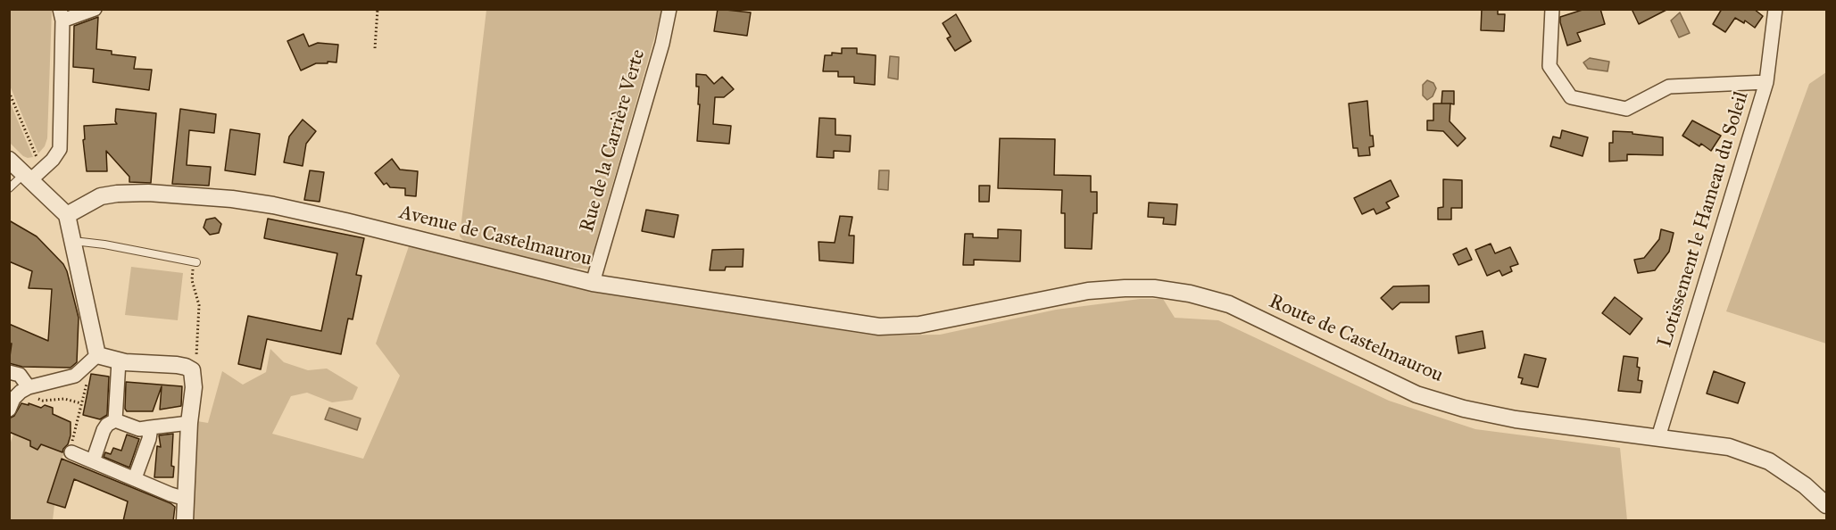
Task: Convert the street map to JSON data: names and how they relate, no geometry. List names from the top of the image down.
{
  "streets": {
    "street": [
      "Rue de la Carrière Verte",
      "Lotissement le Hameau du Soleil",
      "Avenue de Castelmaurou",
      "Route de Castelmaurou"
    ]
  },
  "crossings": [
    ["Rue de la Carrière Verte", "Avenue de Castelmaurou"],
    ["Lotissement le Hameau du Soleil", "Route de Castelmaurou"],
    ["Avenue de Castelmaurou", "Route de Castelmaurou"]
  ]
}
